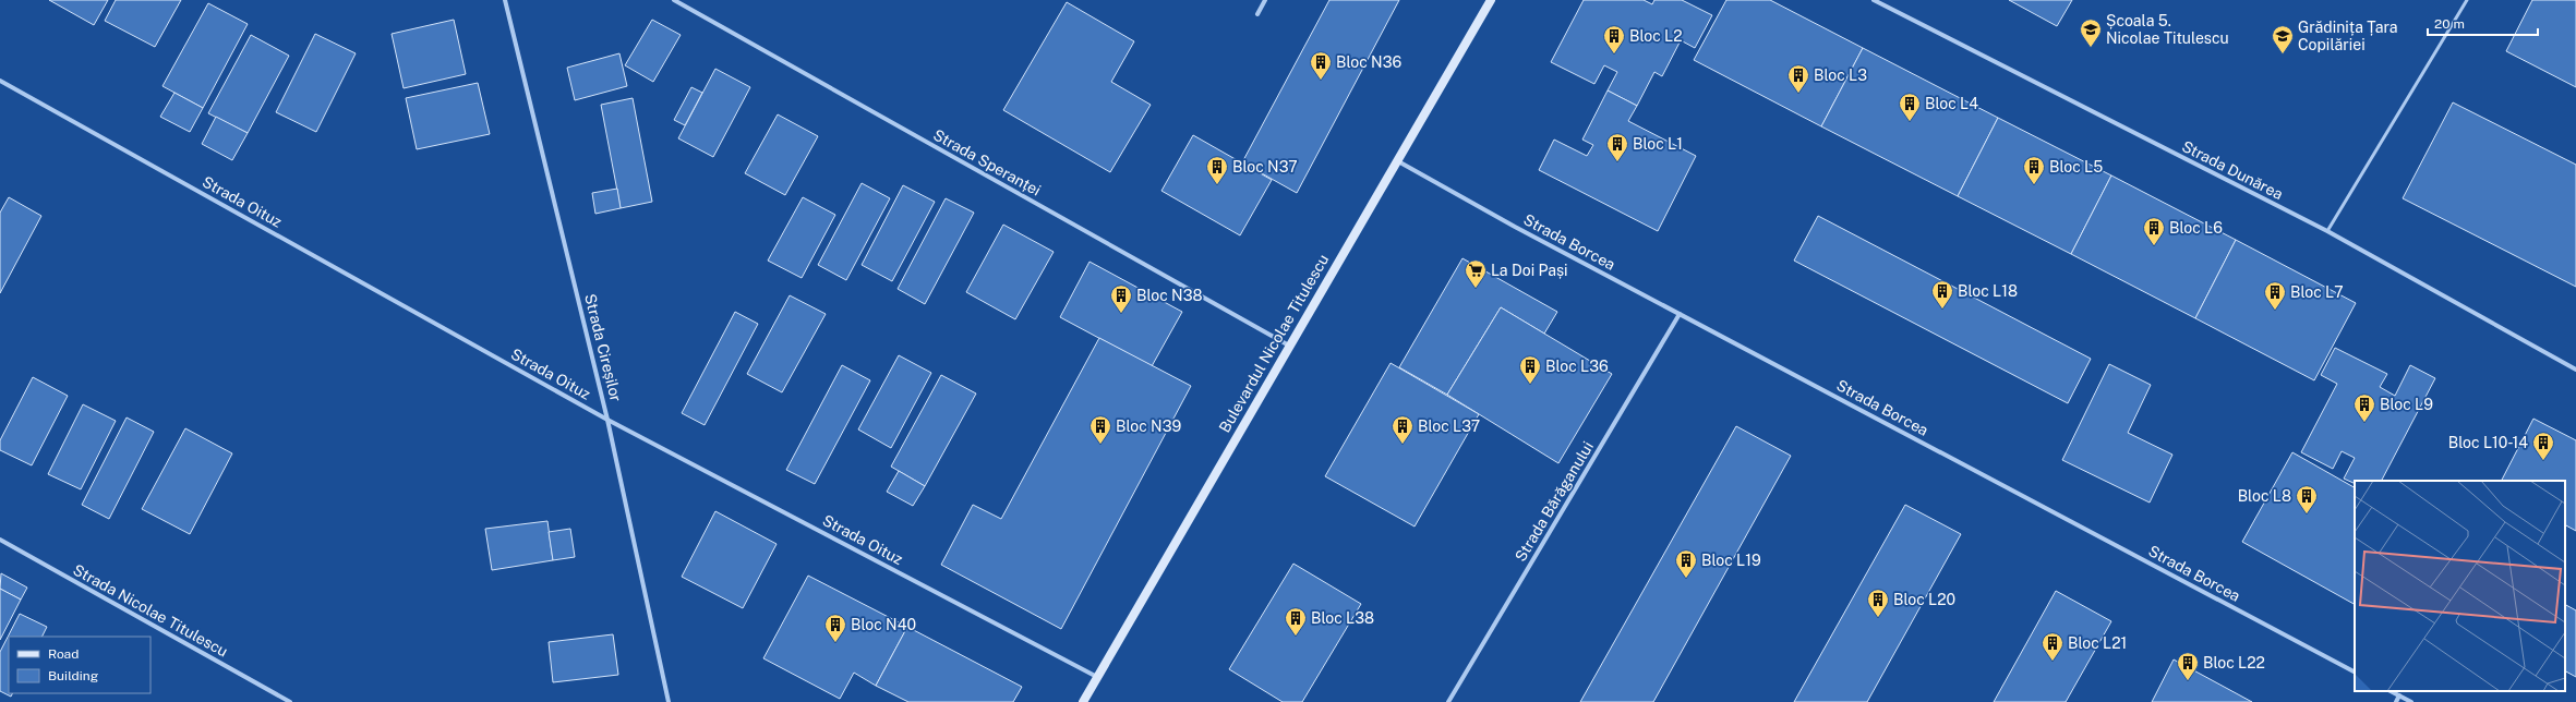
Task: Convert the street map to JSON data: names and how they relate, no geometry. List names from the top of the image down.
{
  "streets": {
    "main road": ["Bulevardul Nicolae Titulescu"],
    "street": [
      "Strada Speranței",
      "Strada Dunărea",
      "Strada Oituz",
      "Strada Borcea",
      "Strada Cireșilor",
      "Strada Bărăganului",
      "Strada Nicolae Titulescu"
    ]
  },
  "crossings": [
    ["Strada Speranței", "Bulevardul Nicolae Titulescu"],
    ["Strada Oituz", "Bulevardul Nicolae Titulescu"],
    ["Strada Oituz", "Strada Cireșilor"],
    ["Strada Borcea", "Bulevardul Nicolae Titulescu"],
    ["Strada Borcea", "Strada Bărăganului"]
  ],
  "places": {
    "school or university": ["Școala 5. Nicolae Titulescu", "Grădinița Țara Copilăriei"],
    "building": [
      "Bloc L2",
      "Bloc N36",
      "Bloc L3",
      "Bloc L4",
      "Bloc L1",
      "Bloc N37",
      "Bloc L5",
      "Bloc L6",
      "Bloc L18",
      "Bloc L7",
      "Bloc N38",
      "Bloc L36",
      "Bloc L9",
      "Bloc N39",
      "Bloc L37",
      "Bloc L10-14",
      "Bloc L8",
      "Bloc L19",
      "Bloc L20",
      "Bloc L38",
      "Bloc N40",
      "Bloc L21",
      "Bloc L22"
    ],
    "supermarket": ["La Doi Pași"]
  },
  "legend": ["Road", "Building"],
  "scale_bar": "20 m"
}
